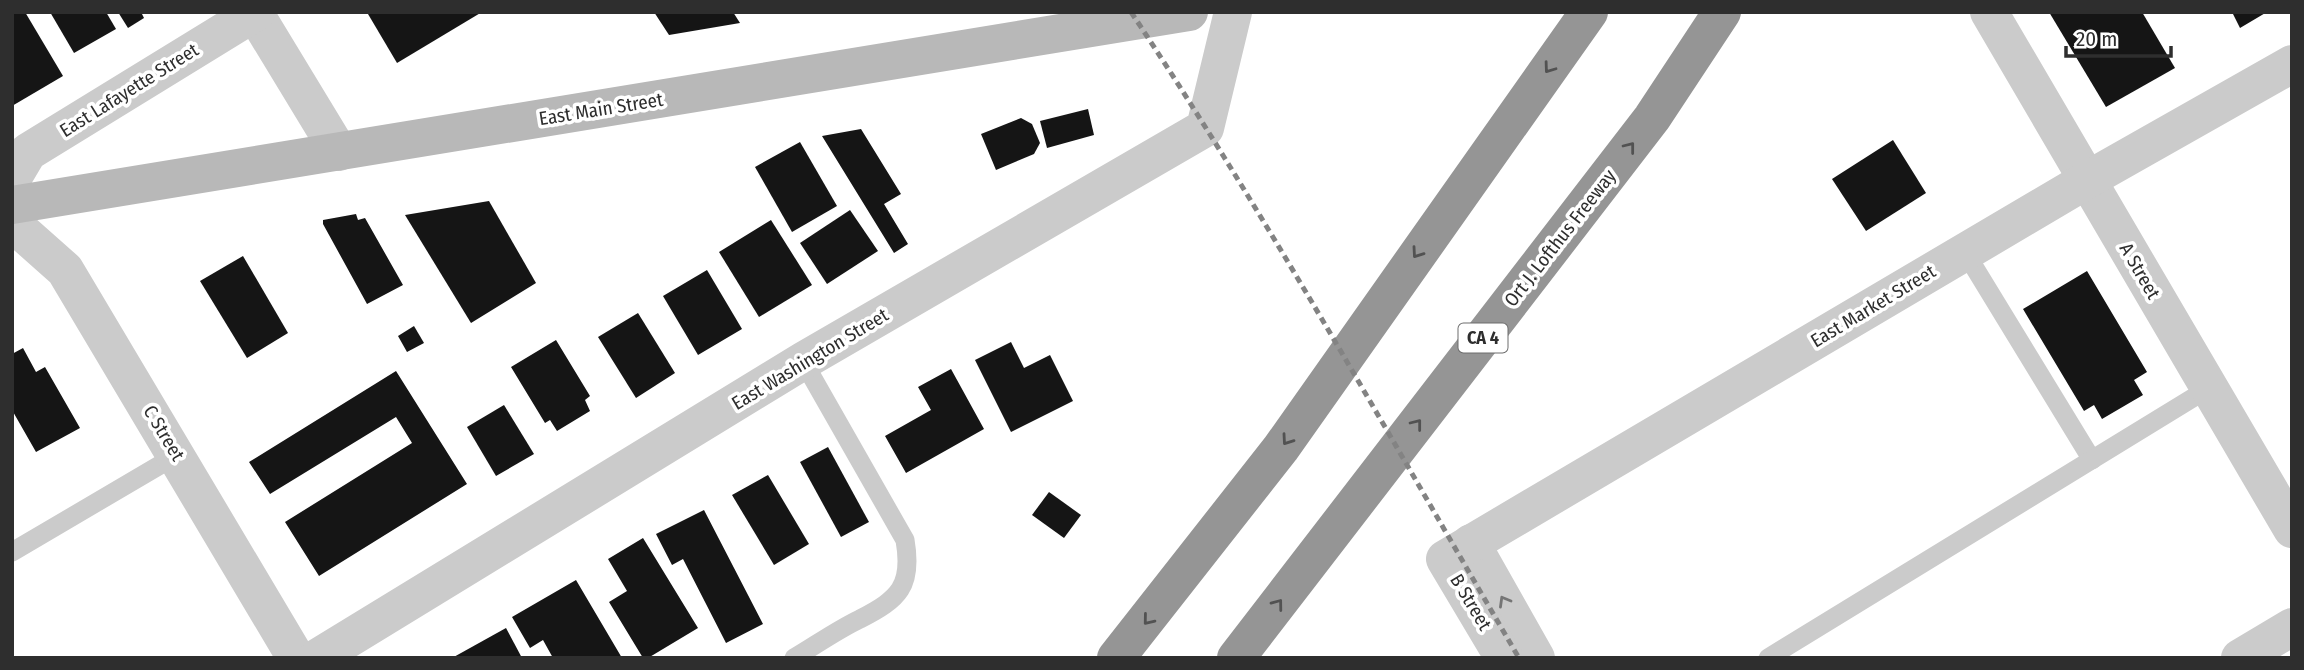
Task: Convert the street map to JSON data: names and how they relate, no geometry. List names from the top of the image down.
{
  "streets": {
    "highway": ["Ort J. Lofthus Freeway", "CA 4"],
    "main road": ["East Main Street"],
    "street": [
      "East Lafayette Street",
      "A Street",
      "East Market Street",
      "East Washington Street",
      "C Street",
      "B Street"
    ]
  },
  "crossings": [
    ["A Street", "East Market Street"],
    ["East Market Street", "B Street"]
  ],
  "scale_bar": "20 m"
}
